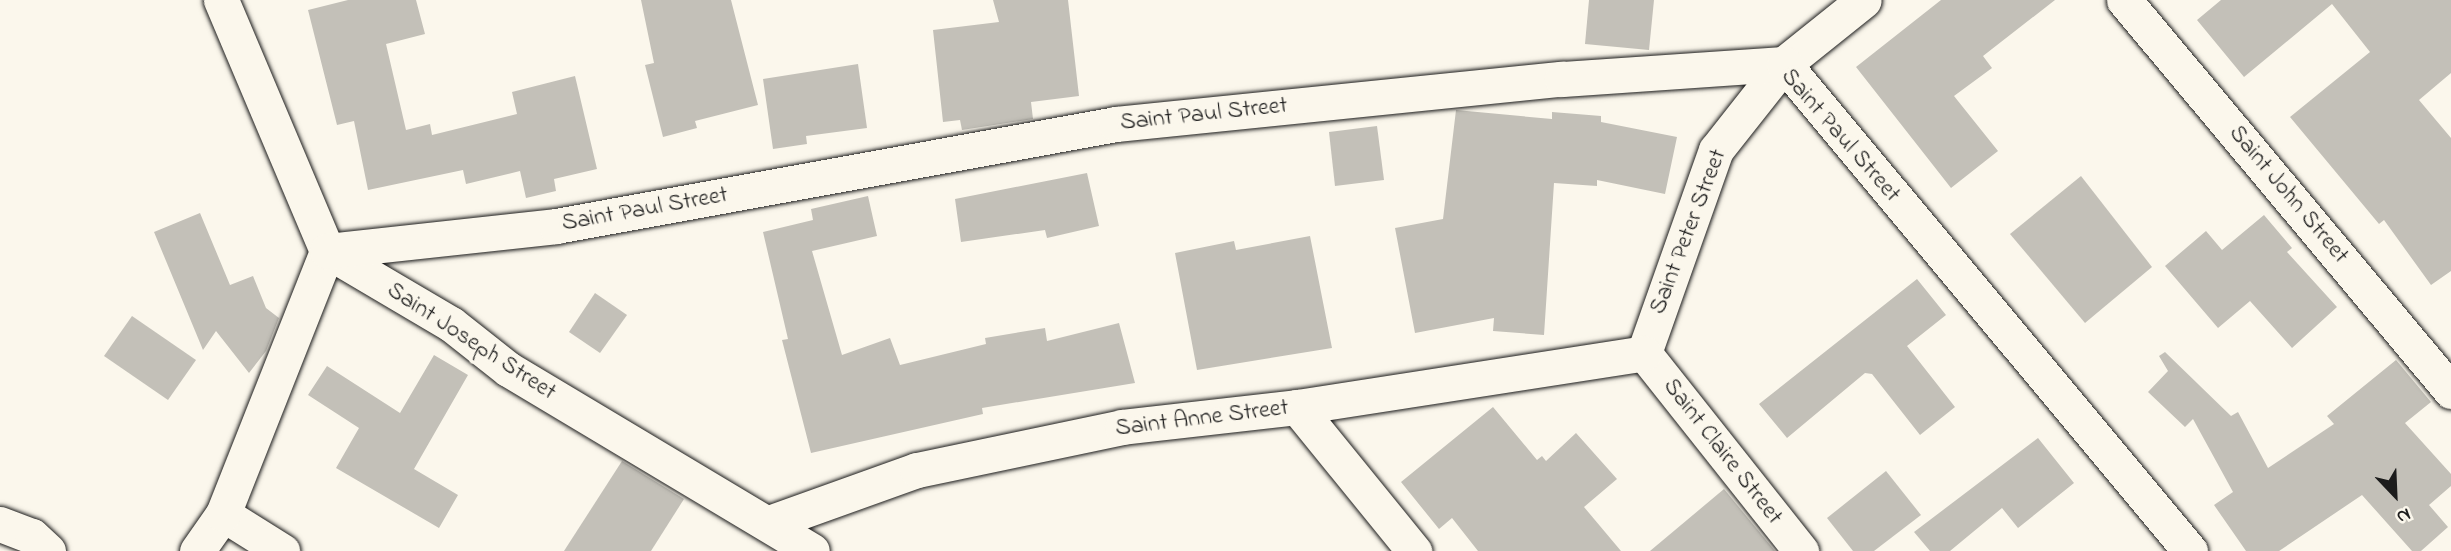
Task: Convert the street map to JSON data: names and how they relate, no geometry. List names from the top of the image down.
{
  "streets": {
    "street": [
      "Saint Paul Street",
      "Saint John Street",
      "Saint Peter Street",
      "Saint Joseph Street",
      "Saint Anne Street",
      "Saint Claire Street"
    ]
  },
  "crossings": [
    ["Saint Paul Street", "Saint Peter Street"],
    ["Saint Paul Street", "Saint Joseph Street"],
    ["Saint Peter Street", "Saint Anne Street"],
    ["Saint Peter Street", "Saint Claire Street"],
    ["Saint Joseph Street", "Saint Anne Street"],
    ["Saint Anne Street", "Saint Claire Street"]
  ],
  "north": "bottom right"
}
